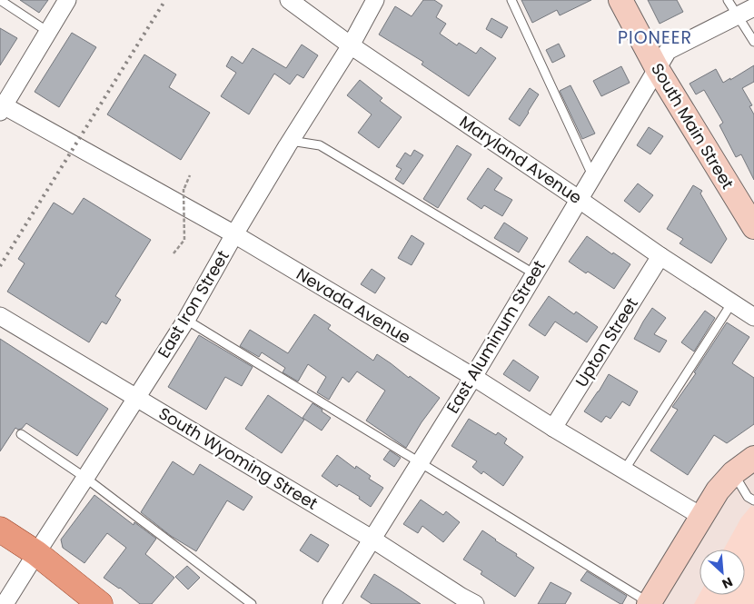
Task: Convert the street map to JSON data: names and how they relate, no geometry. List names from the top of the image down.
{
  "streets": {
    "main road": ["South Main Street"],
    "street": [
      "Maryland Avenue",
      "East Iron Street",
      "Nevada Avenue",
      "East Aluminum Street",
      "Upton Street",
      "South Wyoming Street"
    ]
  },
  "crossings": [
    ["South Main Street", "East Aluminum Street"],
    ["Maryland Avenue", "East Iron Street"],
    ["Maryland Avenue", "East Aluminum Street"],
    ["Maryland Avenue", "Upton Street"],
    ["East Iron Street", "Nevada Avenue"],
    ["East Iron Street", "South Wyoming Street"],
    ["Nevada Avenue", "East Aluminum Street"],
    ["Nevada Avenue", "Upton Street"],
    ["East Aluminum Street", "South Wyoming Street"]
  ],
  "districts": ["PIONEER"],
  "north": "bottom right"
}
